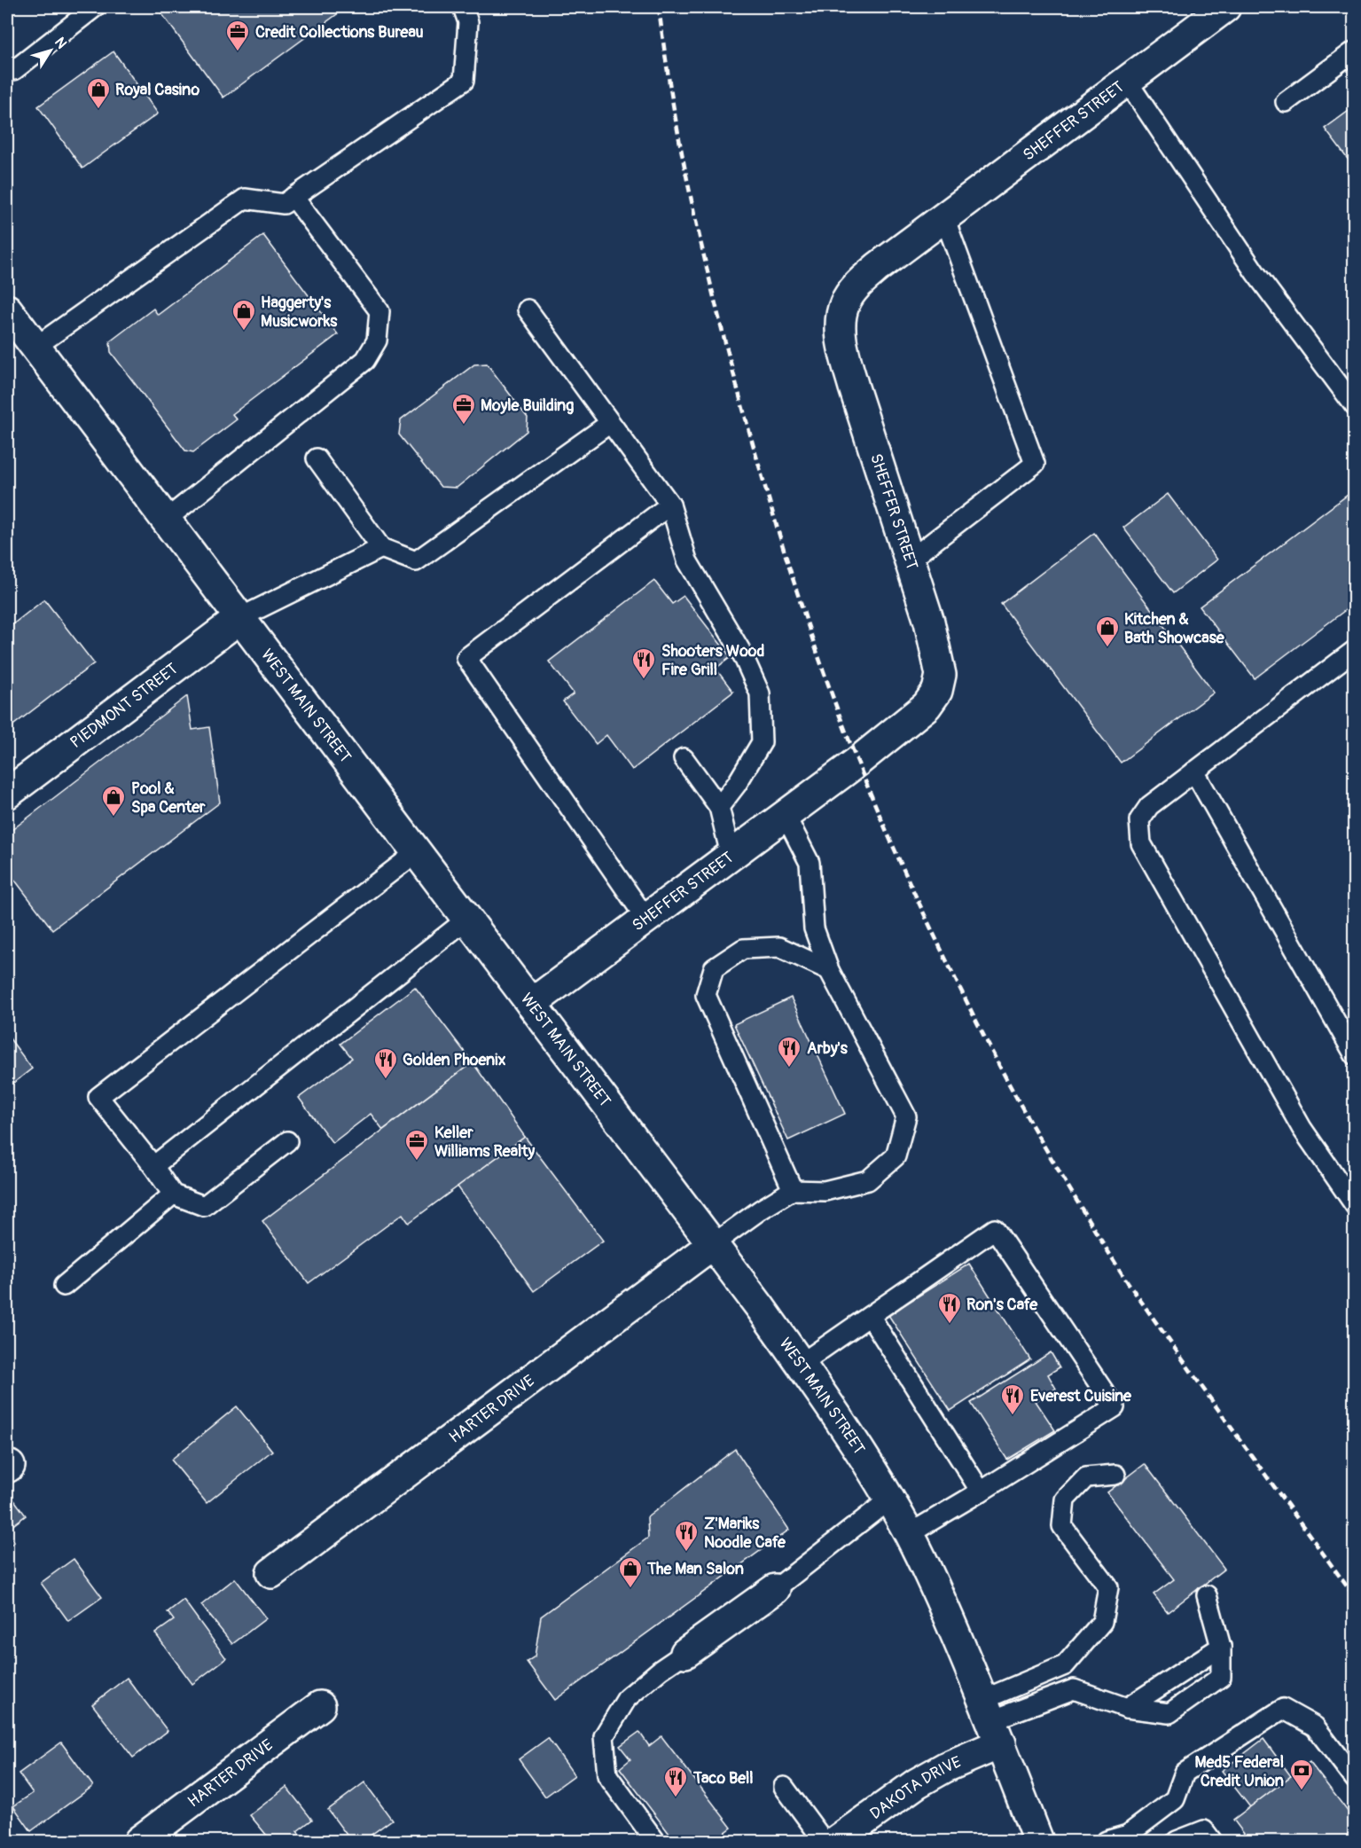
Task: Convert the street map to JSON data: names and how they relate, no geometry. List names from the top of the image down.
{
  "streets": {
    "street": [
      "SHEFFER STREET",
      "WEST MAIN STREET",
      "PIEDMONT STREET",
      "HARTER DRIVE",
      "DAKOTA DRIVE"
    ]
  },
  "crossings": [
    ["SHEFFER STREET", "WEST MAIN STREET"],
    ["WEST MAIN STREET", "PIEDMONT STREET"],
    ["WEST MAIN STREET", "HARTER DRIVE"],
    ["WEST MAIN STREET", "DAKOTA DRIVE"]
  ],
  "places": {
    "office": ["Credit Collections Bureau", "Moyle Building", "Keller Williams Realty"],
    "shop": [
      "Royal Casino",
      "Haggerty's Musicworks",
      "Kitchen & Bath Showcase",
      "Pool & Spa Center",
      "The Man Salon"
    ],
    "restaurant": [
      "Shooters Wood Fire Grill",
      "Arby's",
      "Golden Phoenix",
      "Ron's Cafe",
      "Everest Cuisine",
      "Z'Mariks Noodle Cafe",
      "Taco Bell"
    ],
    "bank": ["Med5 Federal Credit Union"]
  },
  "north": "top right"
}
